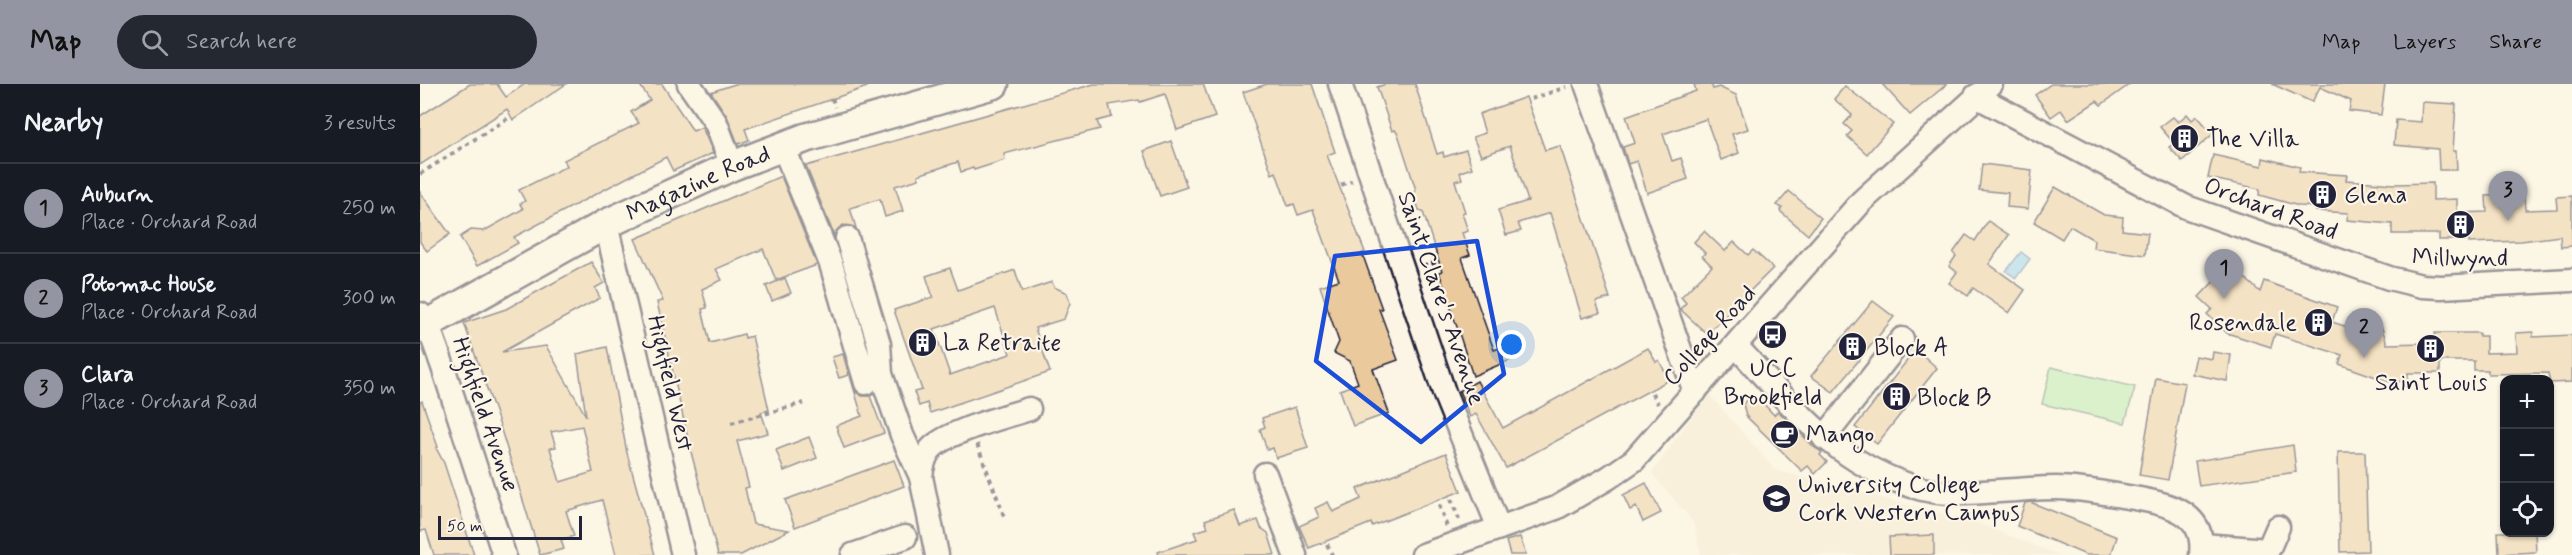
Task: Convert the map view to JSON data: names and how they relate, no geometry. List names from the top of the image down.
{
  "streets": {
    "main road": ["Magazine Road"],
    "street": [
      "Orchard Road",
      "Saint Clare's Avenue",
      "College Road",
      "Highfield West",
      "Highfield Avenue"
    ]
  },
  "crossings": [
    ["Magazine Road", "Highfield West"],
    ["Magazine Road", "Highfield Avenue"],
    ["Orchard Road", "College Road"],
    ["Saint Clare's Avenue", "College Road"]
  ],
  "places": {
    "building": [
      "The Villa",
      "Glena",
      "Millwynd",
      "Rosendale",
      "La Retraite",
      "Block A",
      "Saint Louis",
      "Block B"
    ],
    "bus stop": ["UCC Brookfield"],
    "cafe": ["Mango"],
    "school or university": ["University College Cork Western Campus"]
  },
  "scale_bar": "50 m",
  "page": {
    "header": "Map",
    "search": "Search here",
    "nav": ["Map", "Layers", "Share"],
    "heading": ["Nearby", "3 results"],
    "list": [
      {
        "mark": "1",
        "name": "Auburn",
        "note": "Place · Orchard Road",
        "value": "250 m"
      },
      {
        "mark": "2",
        "name": "Potomac House",
        "note": "Place · Orchard Road",
        "value": "300 m"
      },
      {
        "mark": "3",
        "name": "Clara",
        "note": "Place · Orchard Road",
        "value": "350 m"
      }
    ],
    "pins": ["3", "1", "2"],
    "map_buttons": ["+", "−"],
    "scale": "50 m"
  }
}
